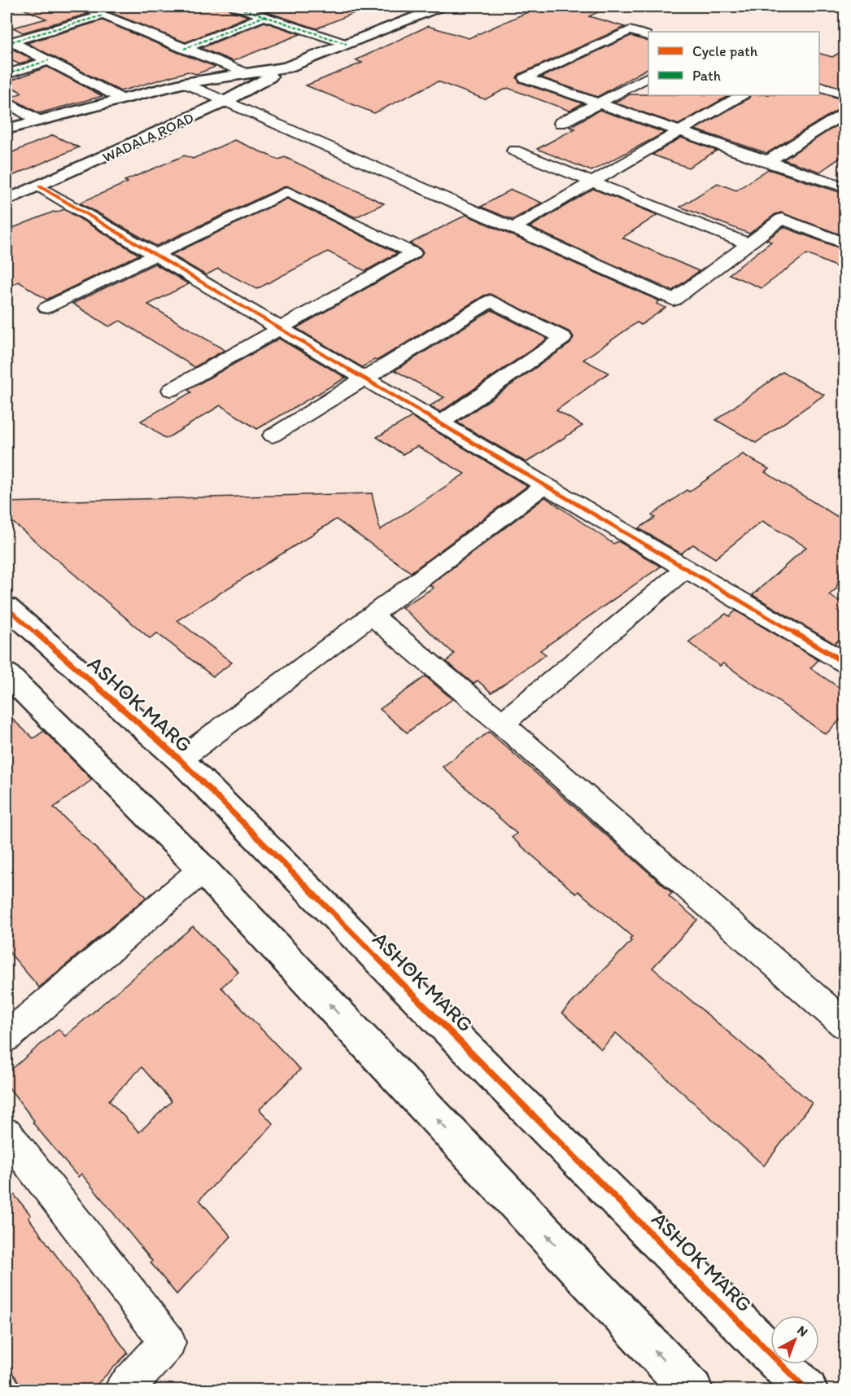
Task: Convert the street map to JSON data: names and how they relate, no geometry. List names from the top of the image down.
{
  "streets": {
    "street": ["WADALA ROAD", "ASHOK MARG"]
  },
  "legend": ["Cycle path", "Path"],
  "north": "top right"
}
